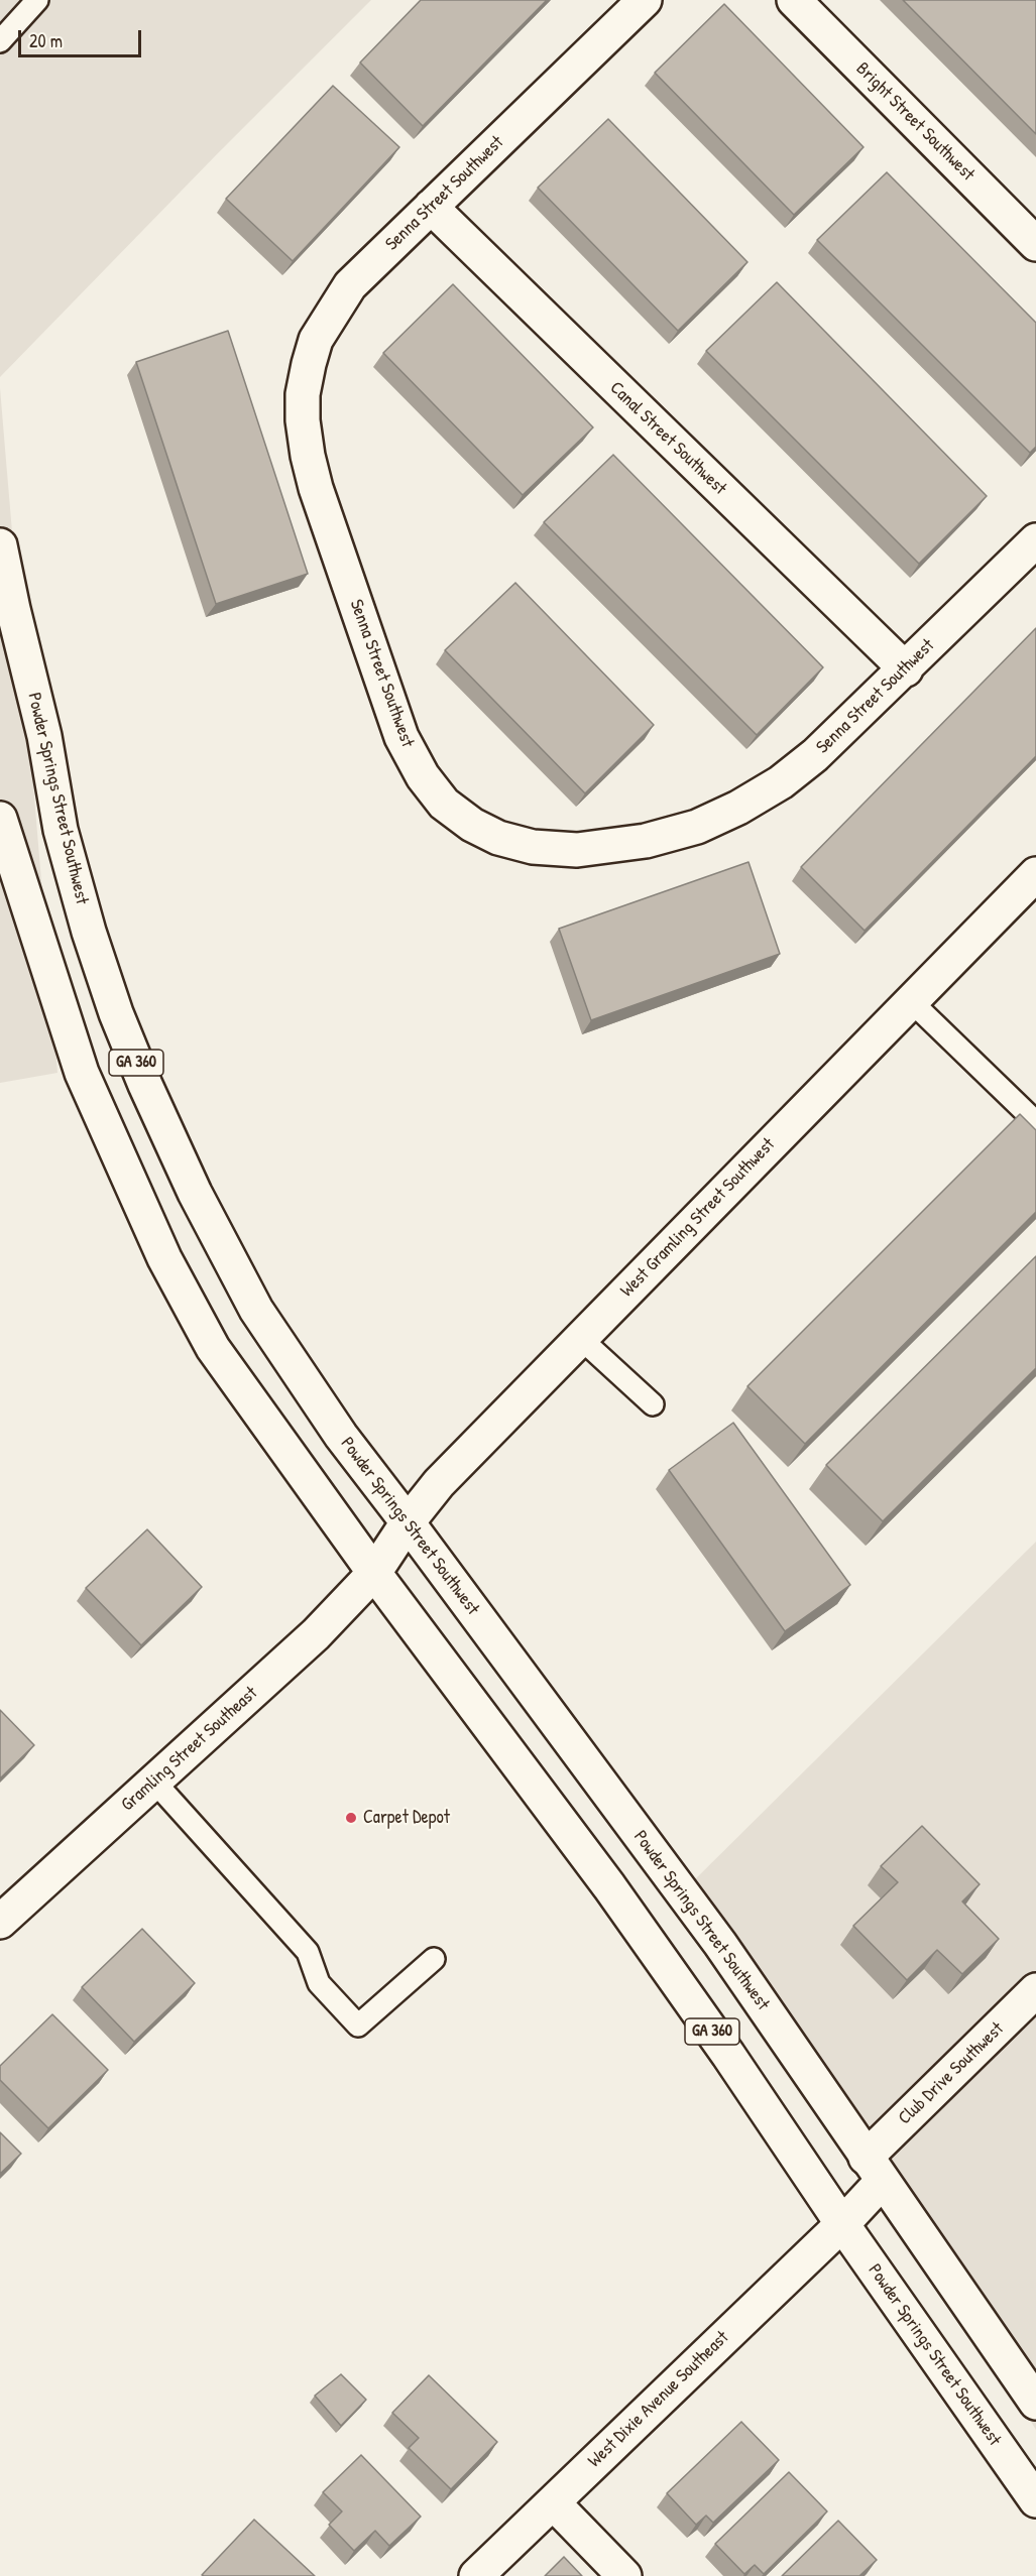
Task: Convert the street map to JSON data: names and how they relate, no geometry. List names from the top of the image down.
{
  "streets": {
    "street": [
      "Bright Street Southwest",
      "Senna Street Southwest",
      "Canal Street Southwest",
      "Powder Springs Street Southwest",
      "GA 360",
      "West Gramling Street Southwest",
      "Gramling Street Southeast",
      "Club Drive Southwest",
      "West Dixie Avenue Southeast"
    ]
  },
  "crossings": [
    ["Senna Street Southwest", "Canal Street Southwest"],
    ["Powder Springs Street Southwest", "West Gramling Street Southwest"],
    ["Powder Springs Street Southwest", "Gramling Street Southeast"],
    ["Powder Springs Street Southwest", "Club Drive Southwest"],
    ["Powder Springs Street Southwest", "West Dixie Avenue Southeast"],
    ["West Gramling Street Southwest", "Gramling Street Southeast"],
    ["Club Drive Southwest", "West Dixie Avenue Southeast"]
  ],
  "places": ["Carpet Depot"],
  "scale_bar": "20 m"
}
